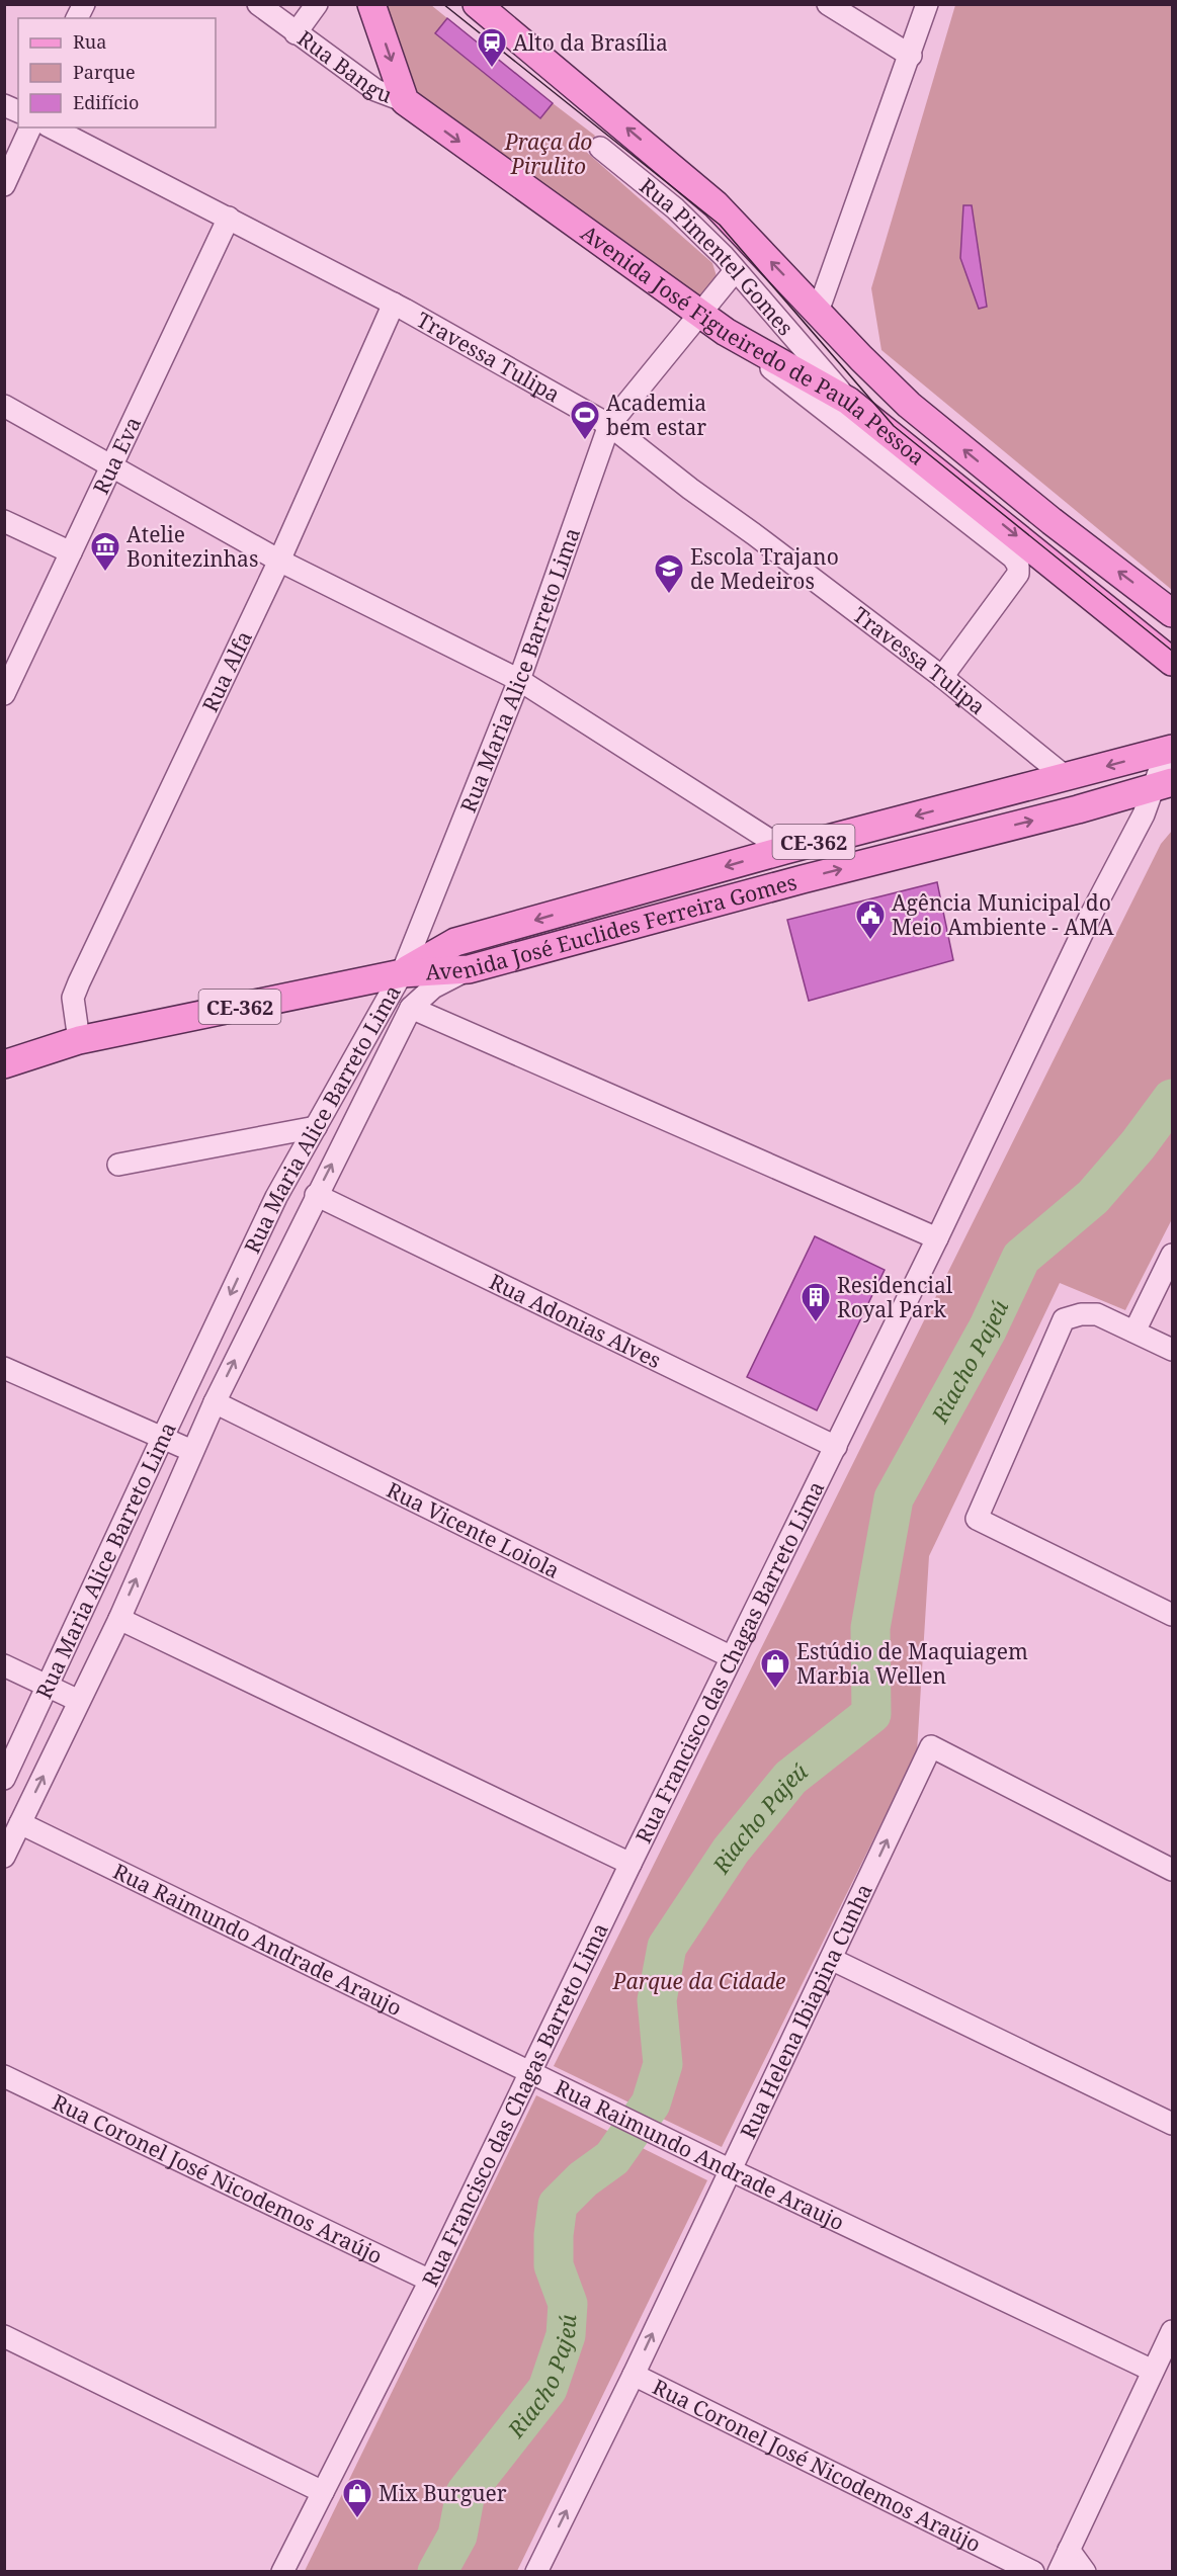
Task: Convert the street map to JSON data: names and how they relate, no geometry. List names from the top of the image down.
{
  "streets": {
    "main road": ["Avenida José Figueiredo de Paula Pessoa", "CE-362", "Avenida José Euclides Ferreira Gomes"],
    "street": [
      "Rua Bangu",
      "Rua Pimentel Gomes",
      "Travessa Tulipa",
      "Rua Eva",
      "Rua Maria Alice Barreto Lima",
      "Rua Alfa",
      "Rua Adonias Alves",
      "Rua Vicente Loiola",
      "Rua Francisco das Chagas Barreto Lima",
      "Rua Raimundo Andrade Araujo",
      "Rua Helena Ibiapina Cunha",
      "Rua Coronel José Nicodemos Araújo"
    ]
  },
  "crossings": [
    ["Rua Bangu", "Avenida José Figueiredo de Paula Pessoa"],
    ["Rua Pimentel Gomes", "Avenida José Figueiredo de Paula Pessoa"],
    ["Rua Pimentel Gomes", "Rua Maria Alice Barreto Lima"],
    ["Avenida José Figueiredo de Paula Pessoa", "Rua Maria Alice Barreto Lima"],
    ["Travessa Tulipa", "Rua Eva"],
    ["Travessa Tulipa", "Rua Maria Alice Barreto Lima"],
    ["Travessa Tulipa", "Rua Alfa"],
    ["Travessa Tulipa", "Avenida José Euclides Ferreira Gomes"],
    ["Rua Maria Alice Barreto Lima", "Avenida José Euclides Ferreira Gomes"],
    ["Rua Maria Alice Barreto Lima", "Rua Adonias Alves"],
    ["Rua Maria Alice Barreto Lima", "Rua Vicente Loiola"],
    ["Rua Maria Alice Barreto Lima", "Rua Raimundo Andrade Araujo"],
    ["Rua Alfa", "Avenida José Euclides Ferreira Gomes"],
    ["Avenida José Euclides Ferreira Gomes", "Rua Francisco das Chagas Barreto Lima"],
    ["Rua Adonias Alves", "Rua Francisco das Chagas Barreto Lima"],
    ["Rua Vicente Loiola", "Rua Francisco das Chagas Barreto Lima"],
    ["Rua Francisco das Chagas Barreto Lima", "Rua Raimundo Andrade Araujo"],
    ["Rua Francisco das Chagas Barreto Lima", "Rua Coronel José Nicodemos Araújo"],
    ["Rua Raimundo Andrade Araujo", "Rua Helena Ibiapina Cunha"],
    ["Rua Helena Ibiapina Cunha", "Rua Coronel José Nicodemos Araújo"]
  ],
  "water": ["Riacho Pajeú"],
  "parks": ["Praça do Pirulito", "Parque da Cidade"],
  "places": {
    "station": ["Alto da Brasília"],
    "sports": ["Academia bem estar"],
    "museum": ["Atelie Bonitezinhas"],
    "school or university": ["Escola Trajano de Medeiros"],
    "public building": ["Agência Municipal do Meio Ambiente - AMA"],
    "building": ["Residencial Royal Park"],
    "shop": ["Estúdio de Maquiagem Marbia Wellen", "Mix Burguer"]
  },
  "legend": ["Rua", "Parque", "Edifício"]
}
